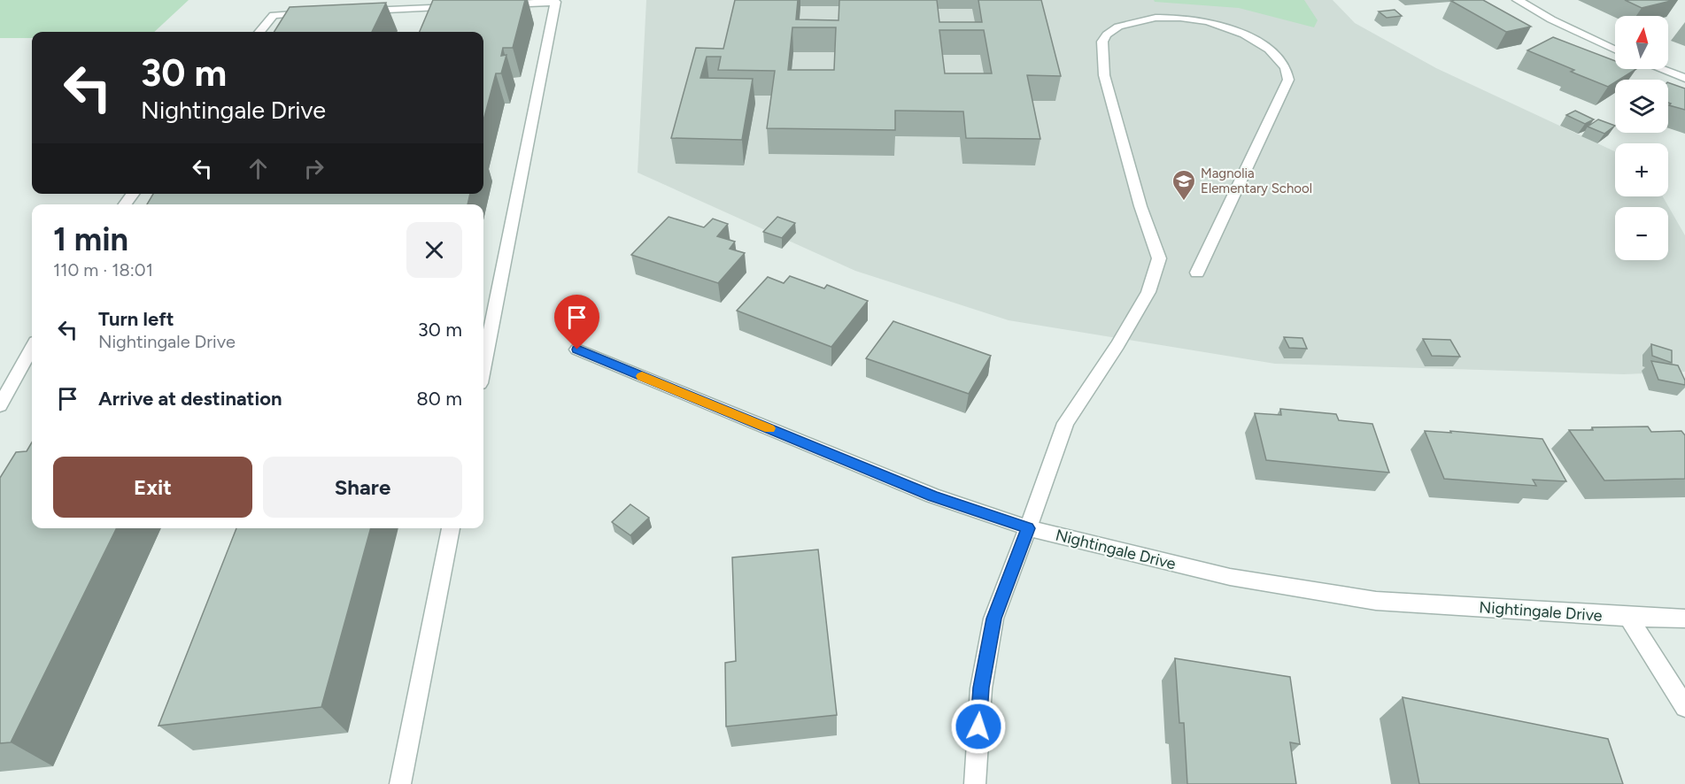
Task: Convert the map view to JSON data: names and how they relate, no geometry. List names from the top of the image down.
{
  "streets": {
    "street": ["Nightingale Drive"]
  },
  "places": {
    "school or university": ["Magnolia Elementary School"]
  },
  "north": "top",
  "page": {
    "map_buttons": ["+", "−"],
    "turn": ["30 m", "Nightingale Drive"],
    "heading": ["1 min", "110 m · 18:01"],
    "list": [
      {
        "name": "Turn left",
        "note": "Nightingale Drive",
        "value": "30 m"
      },
      {
        "name": "Arrive at destination",
        "value": "80 m"
      }
    ],
    "buttons": ["Exit", "Share"]
  }
}
